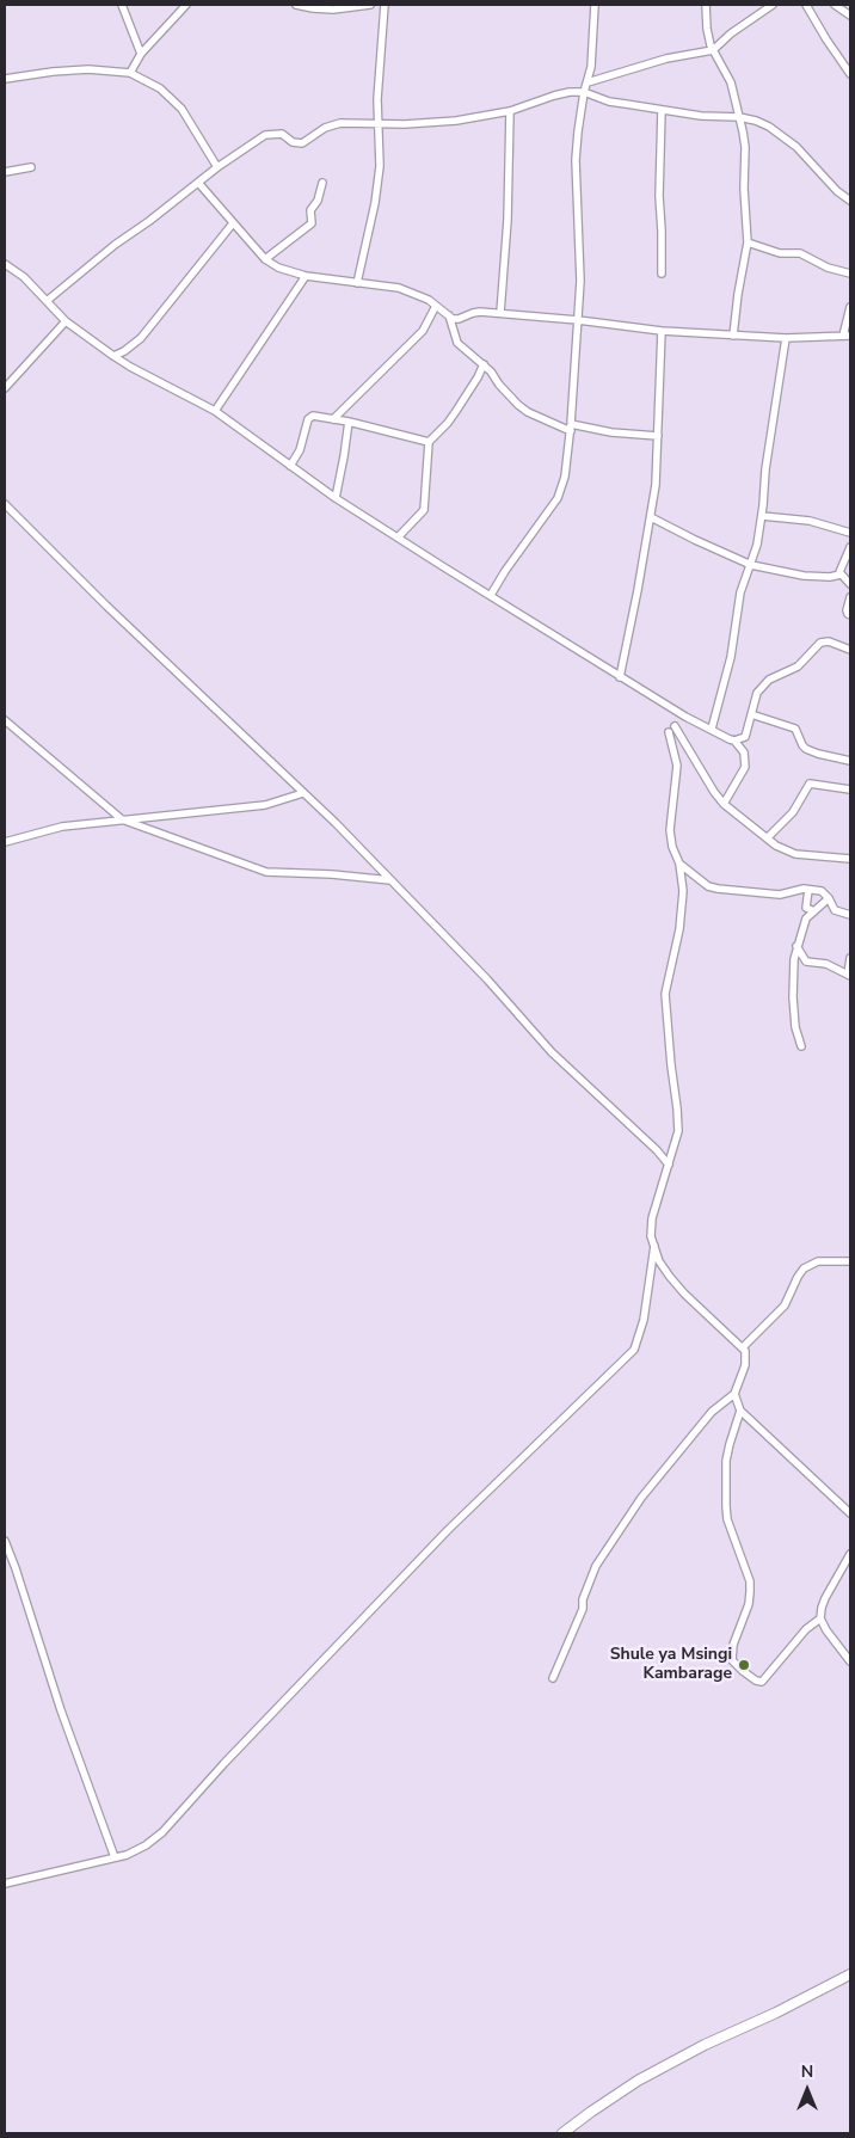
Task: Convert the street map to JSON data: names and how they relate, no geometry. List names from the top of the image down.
{
  "places": ["Shule ya Msingi Kambarage"],
  "north": "top"
}
